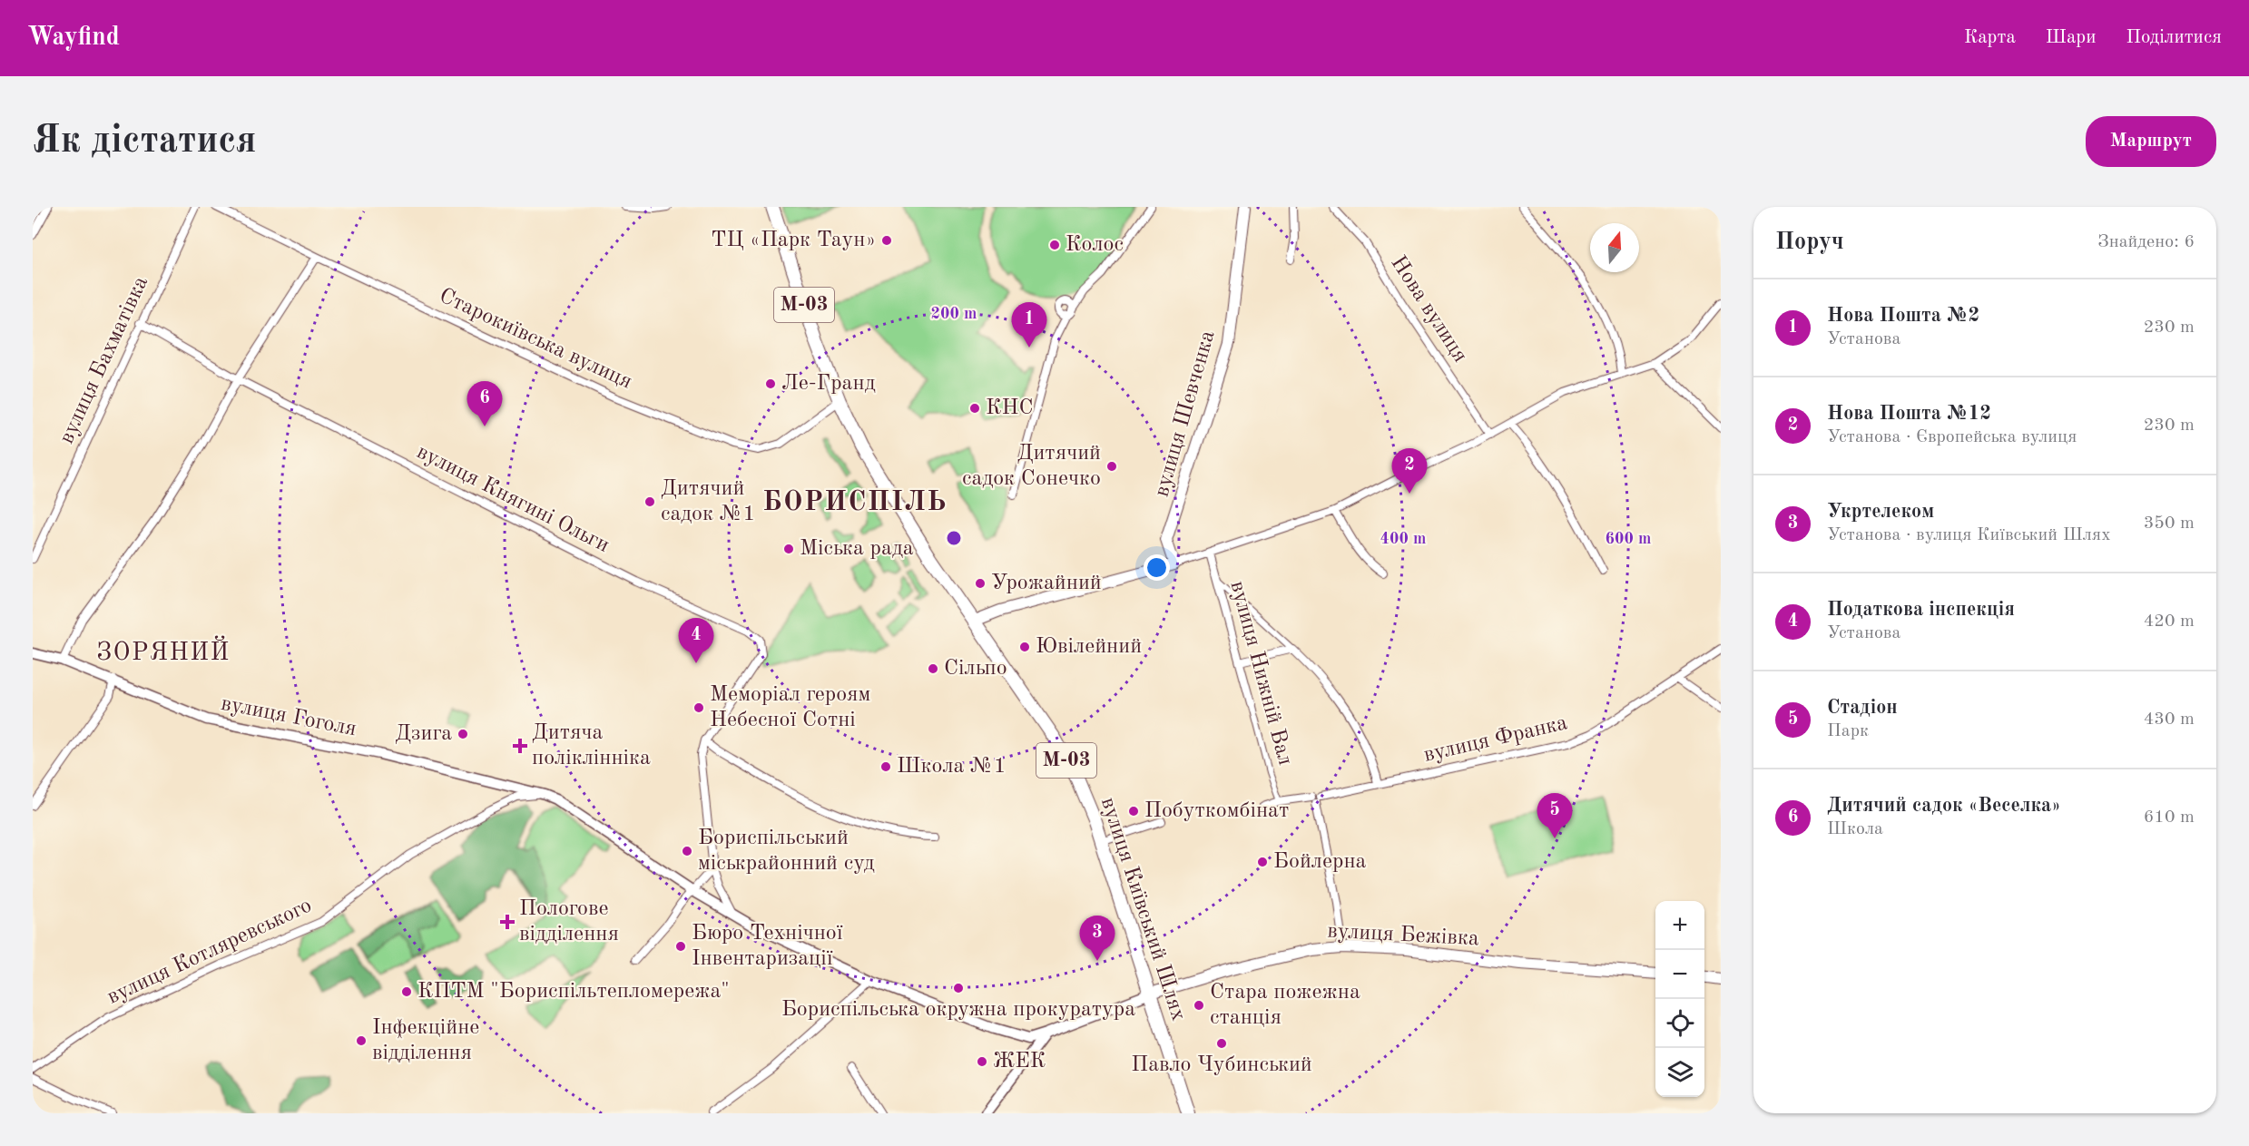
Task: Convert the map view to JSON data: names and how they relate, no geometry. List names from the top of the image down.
{
  "streets": {
    "highway": ["М-03", "вулиця Київський Шлях"],
    "main road": ["вулиця Шевченка", "вулиця Бежівка"],
    "street": [
      "Нова вулиця",
      "Старокиївська вулиця",
      "вулиця Бахматівка",
      "вулиця Княгині Ольги",
      "вулиця Нижній Вал",
      "вулиця Гоголя",
      "вулиця Франка",
      "вулиця Котляревського"
    ]
  },
  "crossings": [
    ["Старокиївська вулиця", "вулиця Київський Шлях"],
    ["вулиця Бахматівка", "вулиця Княгині Ольги"],
    ["вулиця Нижній Вал", "вулиця Франка"],
    ["вулиця Гоголя", "вулиця Київський Шлях"],
    ["вулиця Гоголя", "вулиця Бежівка"],
    ["вулиця Гоголя", "вулиця Котляревського"],
    ["вулиця Київський Шлях", "вулиця Бежівка"]
  ],
  "districts": ["БОРИСПІЛЬ", "ЗОРЯНИЙ"],
  "places": {
    "other": [
      "ТЦ «Парк Таун»",
      "Колос",
      "Ле-Гранд",
      "КНС",
      "Дитячий садок Сонечко",
      "Дитячий садок №1",
      "Міська рада",
      "Урожайний",
      "Ювілейний",
      "Сільпо",
      "Меморіал героям Небесної Сотні",
      "Дзига",
      "Школа №1",
      "Побуткомбінат",
      "Бориспільський міськрайонний суд",
      "Бойлерна",
      "Бюро Технічної Інвентаризації",
      "Бориспільська окружна прокуратура",
      "КПТМ \"Бориспільтепломережа\"",
      "Стара пожежна станція",
      "Інфекційне відділення",
      "Павло Чубинський",
      "ЖЕК"
    ],
    "health": ["Дитяча поліклінніка", "Пологове відділення"]
  },
  "north": "top",
  "page": {
    "header": "Wayfind",
    "nav": ["Карта", "Шари", "Поділитися"],
    "buttons": "Маршрут",
    "title": "Як дістатися",
    "heading": ["Поруч", "Знайдено: 6"],
    "list": [
      {
        "mark": "1",
        "name": "Нова Пошта №2",
        "note": "Установа",
        "value": "230 m"
      },
      {
        "mark": "2",
        "name": "Нова Пошта №12",
        "note": "Установа · Європейська вулиця",
        "value": "230 m"
      },
      {
        "mark": "3",
        "name": "Укртелеком",
        "note": "Установа · вулиця Київський Шлях",
        "value": "350 m"
      },
      {
        "mark": "4",
        "name": "Податкова інспекція",
        "note": "Установа",
        "value": "420 m"
      },
      {
        "mark": "5",
        "name": "Стадіон",
        "note": "Парк",
        "value": "430 m"
      },
      {
        "mark": "6",
        "name": "Дитячий садок «Веселка»",
        "note": "Школа",
        "value": "610 m"
      }
    ],
    "pins": [
      "1",
      "6",
      "2",
      "4",
      "5",
      "3"
    ],
    "map_buttons": ["+", "−"]
  },
  "rings": ["200 m", "400 m", "600 m"]
}
